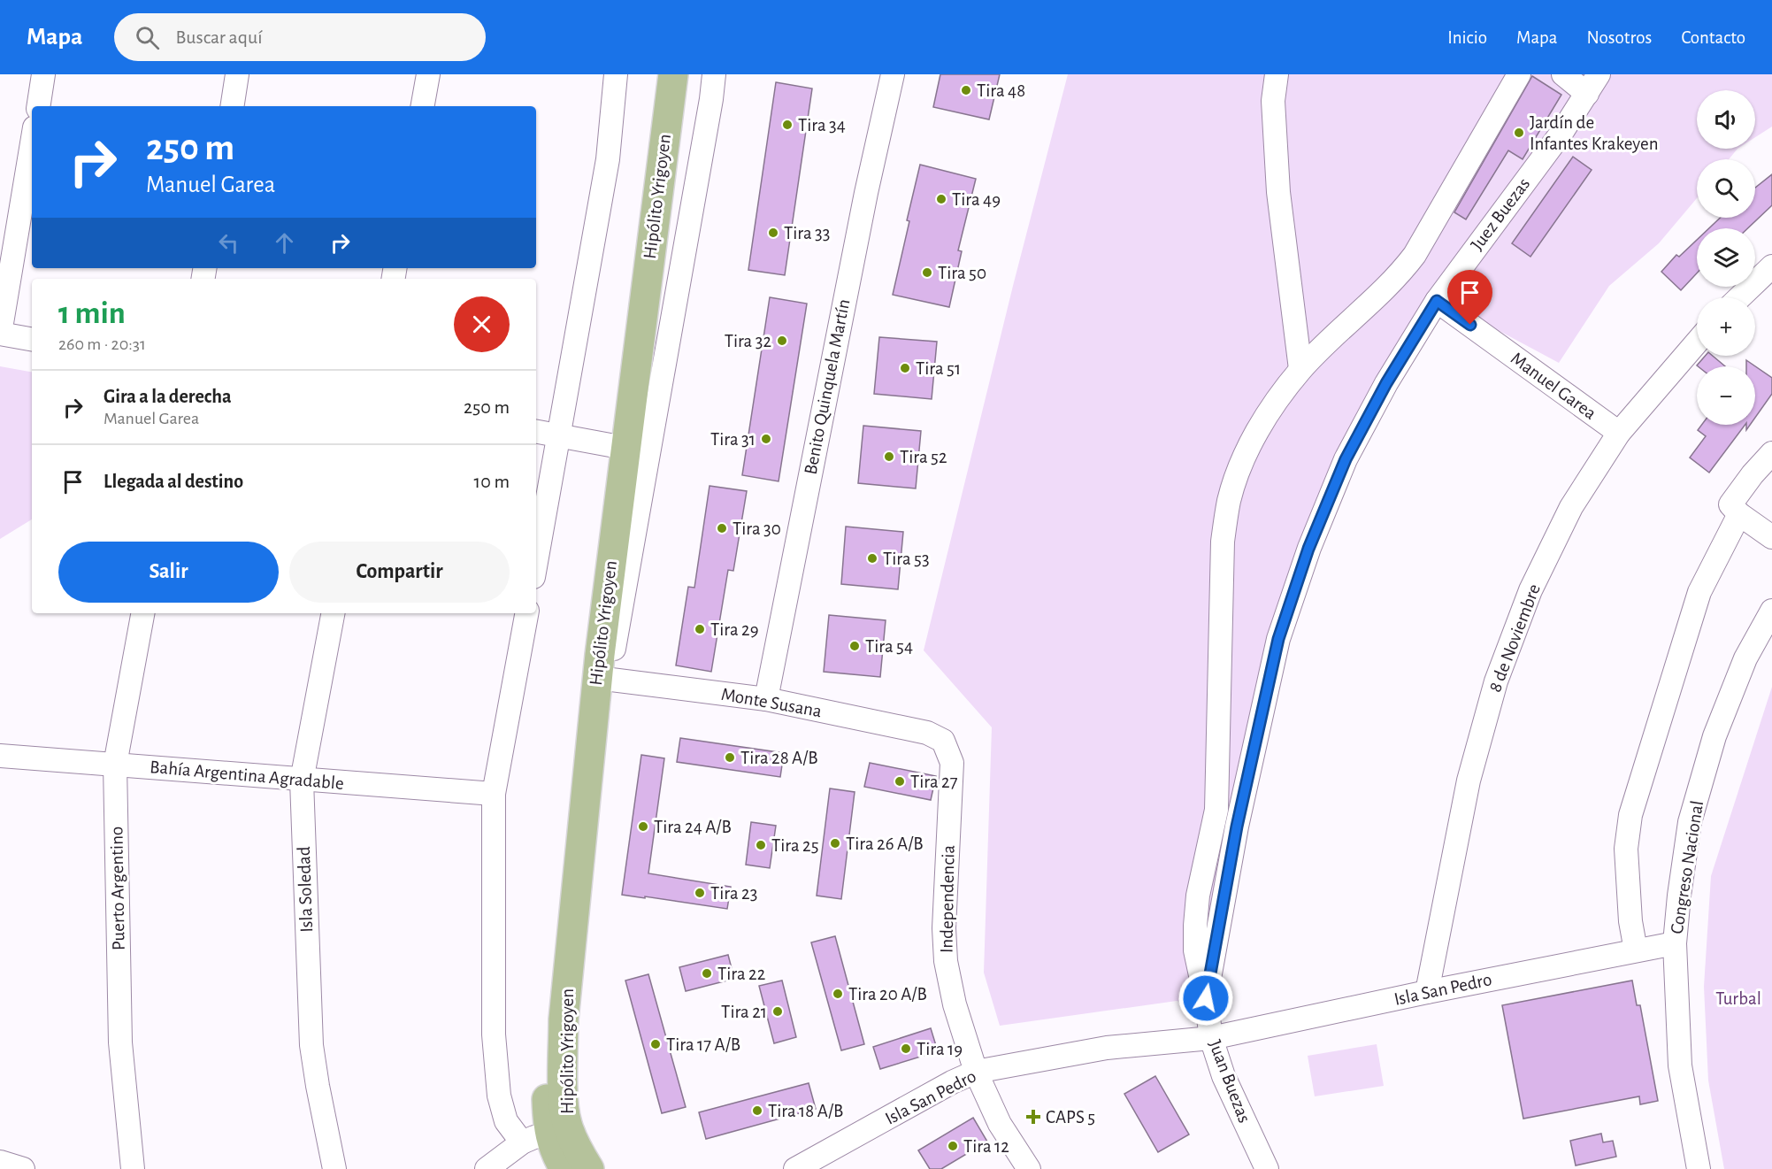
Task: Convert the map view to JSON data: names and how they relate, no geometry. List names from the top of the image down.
{
  "streets": {
    "main road": ["Hipólito Yrigoyen"],
    "street": [
      "Juez Buezas",
      "Manuel Garea",
      "Benito Quinquela Martín",
      "8 de Noviembre",
      "Monte Susana",
      "Bahía Argentina Agradable",
      "Congreso Nacional",
      "Puerto Argentino",
      "Isla Soledad",
      "Independencia",
      "Isla San Pedro",
      "Juan Buezas"
    ]
  },
  "crossings": [
    ["Hipólito Yrigoyen", "Monte Susana"],
    ["Juez Buezas", "Manuel Garea"],
    ["Juez Buezas", "Juan Buezas"],
    ["Manuel Garea", "8 de Noviembre"],
    ["Manuel Garea", "Juan Buezas"],
    ["Benito Quinquela Martín", "Monte Susana"],
    ["8 de Noviembre", "Isla San Pedro"],
    ["Monte Susana", "Independencia"],
    ["Bahía Argentina Agradable", "Puerto Argentino"],
    ["Bahía Argentina Agradable", "Isla Soledad"],
    ["Congreso Nacional", "Isla San Pedro"],
    ["Independencia", "Isla San Pedro"],
    ["Isla San Pedro", "Juan Buezas"]
  ],
  "parks": ["Turbal"],
  "places": {
    "other": [
      "Tira 48",
      "Tira 34",
      "Jardín de Infantes Krakeyen",
      "Tira 49",
      "Tira 33",
      "Tira 50",
      "Tira 32",
      "Tira 51",
      "Tira 31",
      "Tira 52",
      "Tira 30",
      "Tira 53",
      "Tira 29",
      "Tira 54",
      "Tira 28 A/B",
      "Tira 27",
      "Tira 24 A/B",
      "Tira 26 A/B",
      "Tira 25",
      "Tira 23",
      "Tira 22",
      "Tira 20 A/B",
      "Tira 21",
      "Tira 17 A/B",
      "Tira 19",
      "Tira 18 A/B",
      "Tira 12"
    ],
    "health": ["CAPS 5"]
  },
  "page": {
    "header": "Mapa",
    "search": "Buscar aquí",
    "nav": [
      "Inicio",
      "Mapa",
      "Nosotros",
      "Contacto"
    ],
    "map_buttons": ["+", "−"],
    "turn": ["250 m", "Manuel Garea"],
    "heading": ["1 min", "260 m · 20:31"],
    "list": [
      {
        "name": "Gira a la derecha",
        "note": "Manuel Garea",
        "value": "250 m"
      },
      {
        "name": "Llegada al destino",
        "value": "10 m"
      }
    ],
    "buttons": ["Salir", "Compartir"]
  }
}
